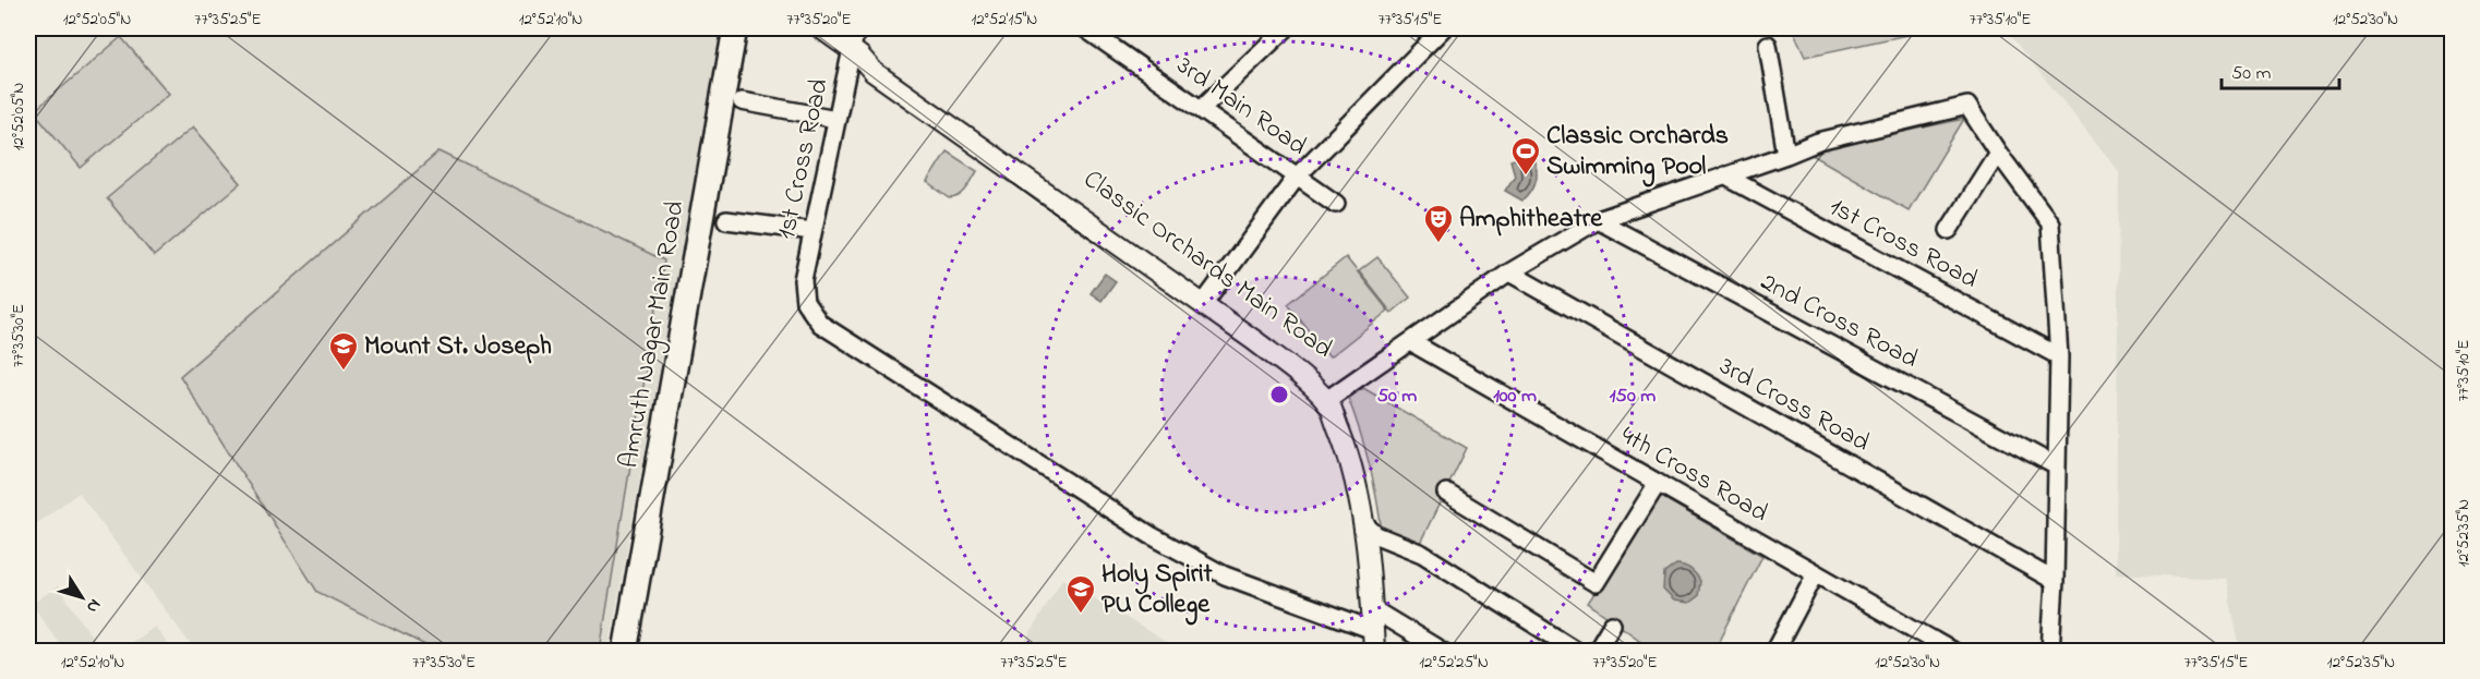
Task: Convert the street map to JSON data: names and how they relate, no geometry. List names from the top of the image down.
{
  "streets": {
    "main road": ["Amruth Nagar Main Road"],
    "street": [
      "3rd Main Road",
      "1st Cross Road",
      "Classic Orchards Main Road",
      "2nd Cross Road",
      "3rd Cross Road",
      "4th Cross Road"
    ]
  },
  "crossings": [
    ["1st Cross Road", "Classic Orchards Main Road"]
  ],
  "places": {
    "sports": ["Classic Orchards Swimming Pool"],
    "theatre": ["Amphitheatre"],
    "school or university": ["Mount St. Joseph", "Holy Spirit PU College"]
  },
  "scale_bar": "50 m",
  "north": "bottom right",
  "coordinates": [
    "12°52'05\"N",
    "77°35'25\"E",
    "12°52'10\"N",
    "77°35'20\"E",
    "12°52'15\"N",
    "77°35'15\"E",
    "77°35'10\"E",
    "12°52'30\"N",
    "77°35'30\"E",
    "12°52'35\"N",
    "12°52'25\"N"
  ],
  "rings": ["50 m", "100 m", "150 m"]
}
